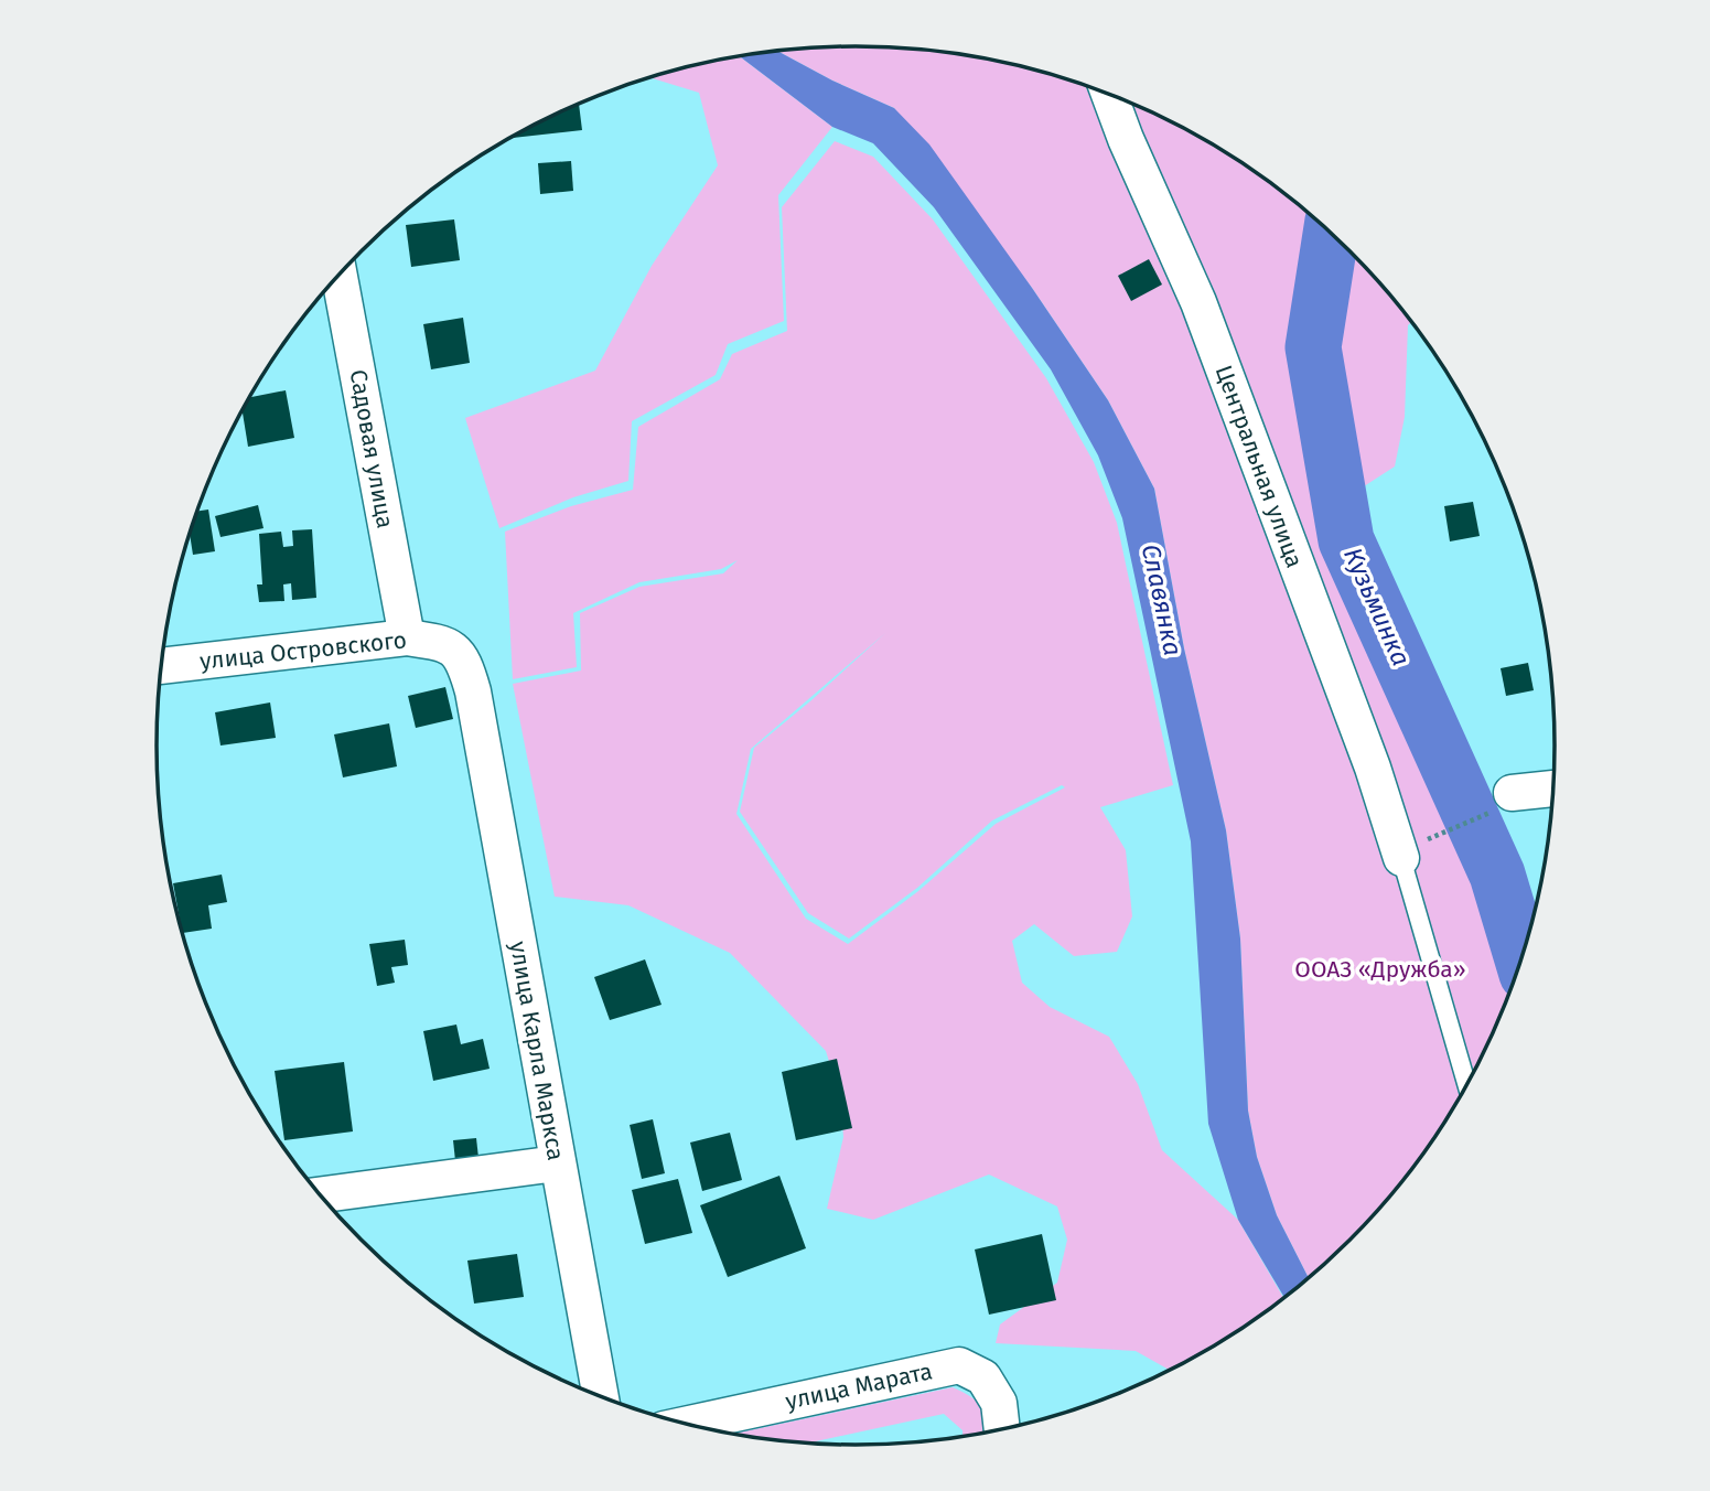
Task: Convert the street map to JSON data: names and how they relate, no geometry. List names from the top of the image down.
{
  "streets": {
    "street": [
      "Садовая улица",
      "Центральная улица",
      "улица Островского",
      "улица Карла Маркса",
      "улица Марата"
    ]
  },
  "crossings": [
    ["Садовая улица", "улица Островского"],
    ["улица Островского", "улица Карла Маркса"]
  ],
  "water": ["Славянка", "Кузьминка"],
  "parks": ["ООАЗ «Дружба»"]
}
